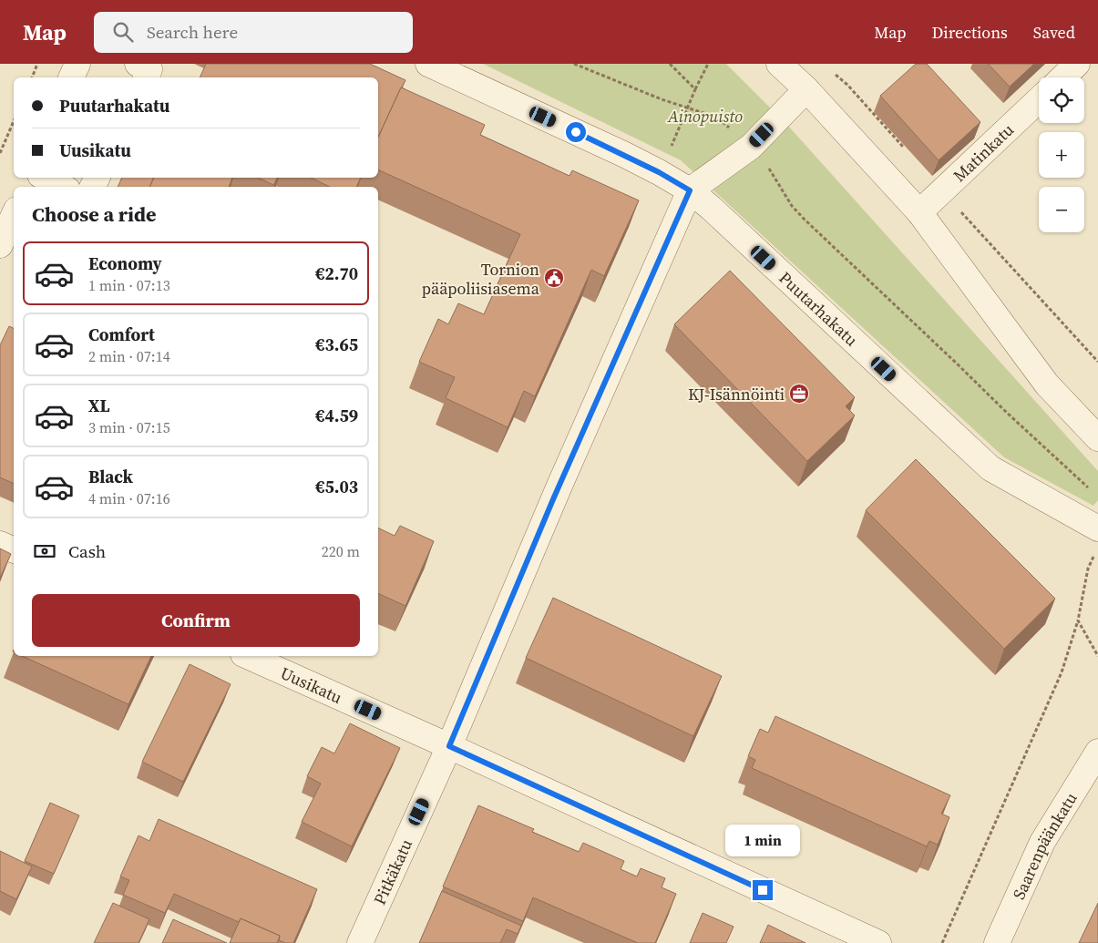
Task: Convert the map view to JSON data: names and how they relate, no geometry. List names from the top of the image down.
{
  "streets": {
    "street": [
      "Matinkatu",
      "Puutarhakatu",
      "Uusikatu",
      "Saarenpäänkatu",
      "Pitkäkatu"
    ]
  },
  "crossings": [
    ["Puutarhakatu", "Pitkäkatu"],
    ["Uusikatu", "Pitkäkatu"]
  ],
  "parks": ["Ainopuisto"],
  "places": {
    "public building": ["Tornion pääpoliisiasema"],
    "office": ["KJ-Isännöinti"]
  },
  "page": {
    "header": "Map",
    "search": "Search here",
    "nav": ["Map", "Directions", "Saved"],
    "map_buttons": ["+", "−"],
    "banner": ["Puutarhakatu", "Uusikatu"],
    "heading": "Choose a ride",
    "list": [
      {
        "name": "Economy",
        "note": "1 min · 07:13",
        "value": "€2.70"
      },
      {
        "name": "Comfort",
        "note": "2 min · 07:14",
        "value": "€3.65"
      },
      {
        "name": "XL",
        "note": "3 min · 07:15",
        "value": "€4.59"
      },
      {
        "name": "Black",
        "note": "4 min · 07:16",
        "value": "€5.03"
      }
    ],
    "pay": ["Cash", "220 m"],
    "buttons": "Confirm",
    "bubble": "1 min"
  }
}
